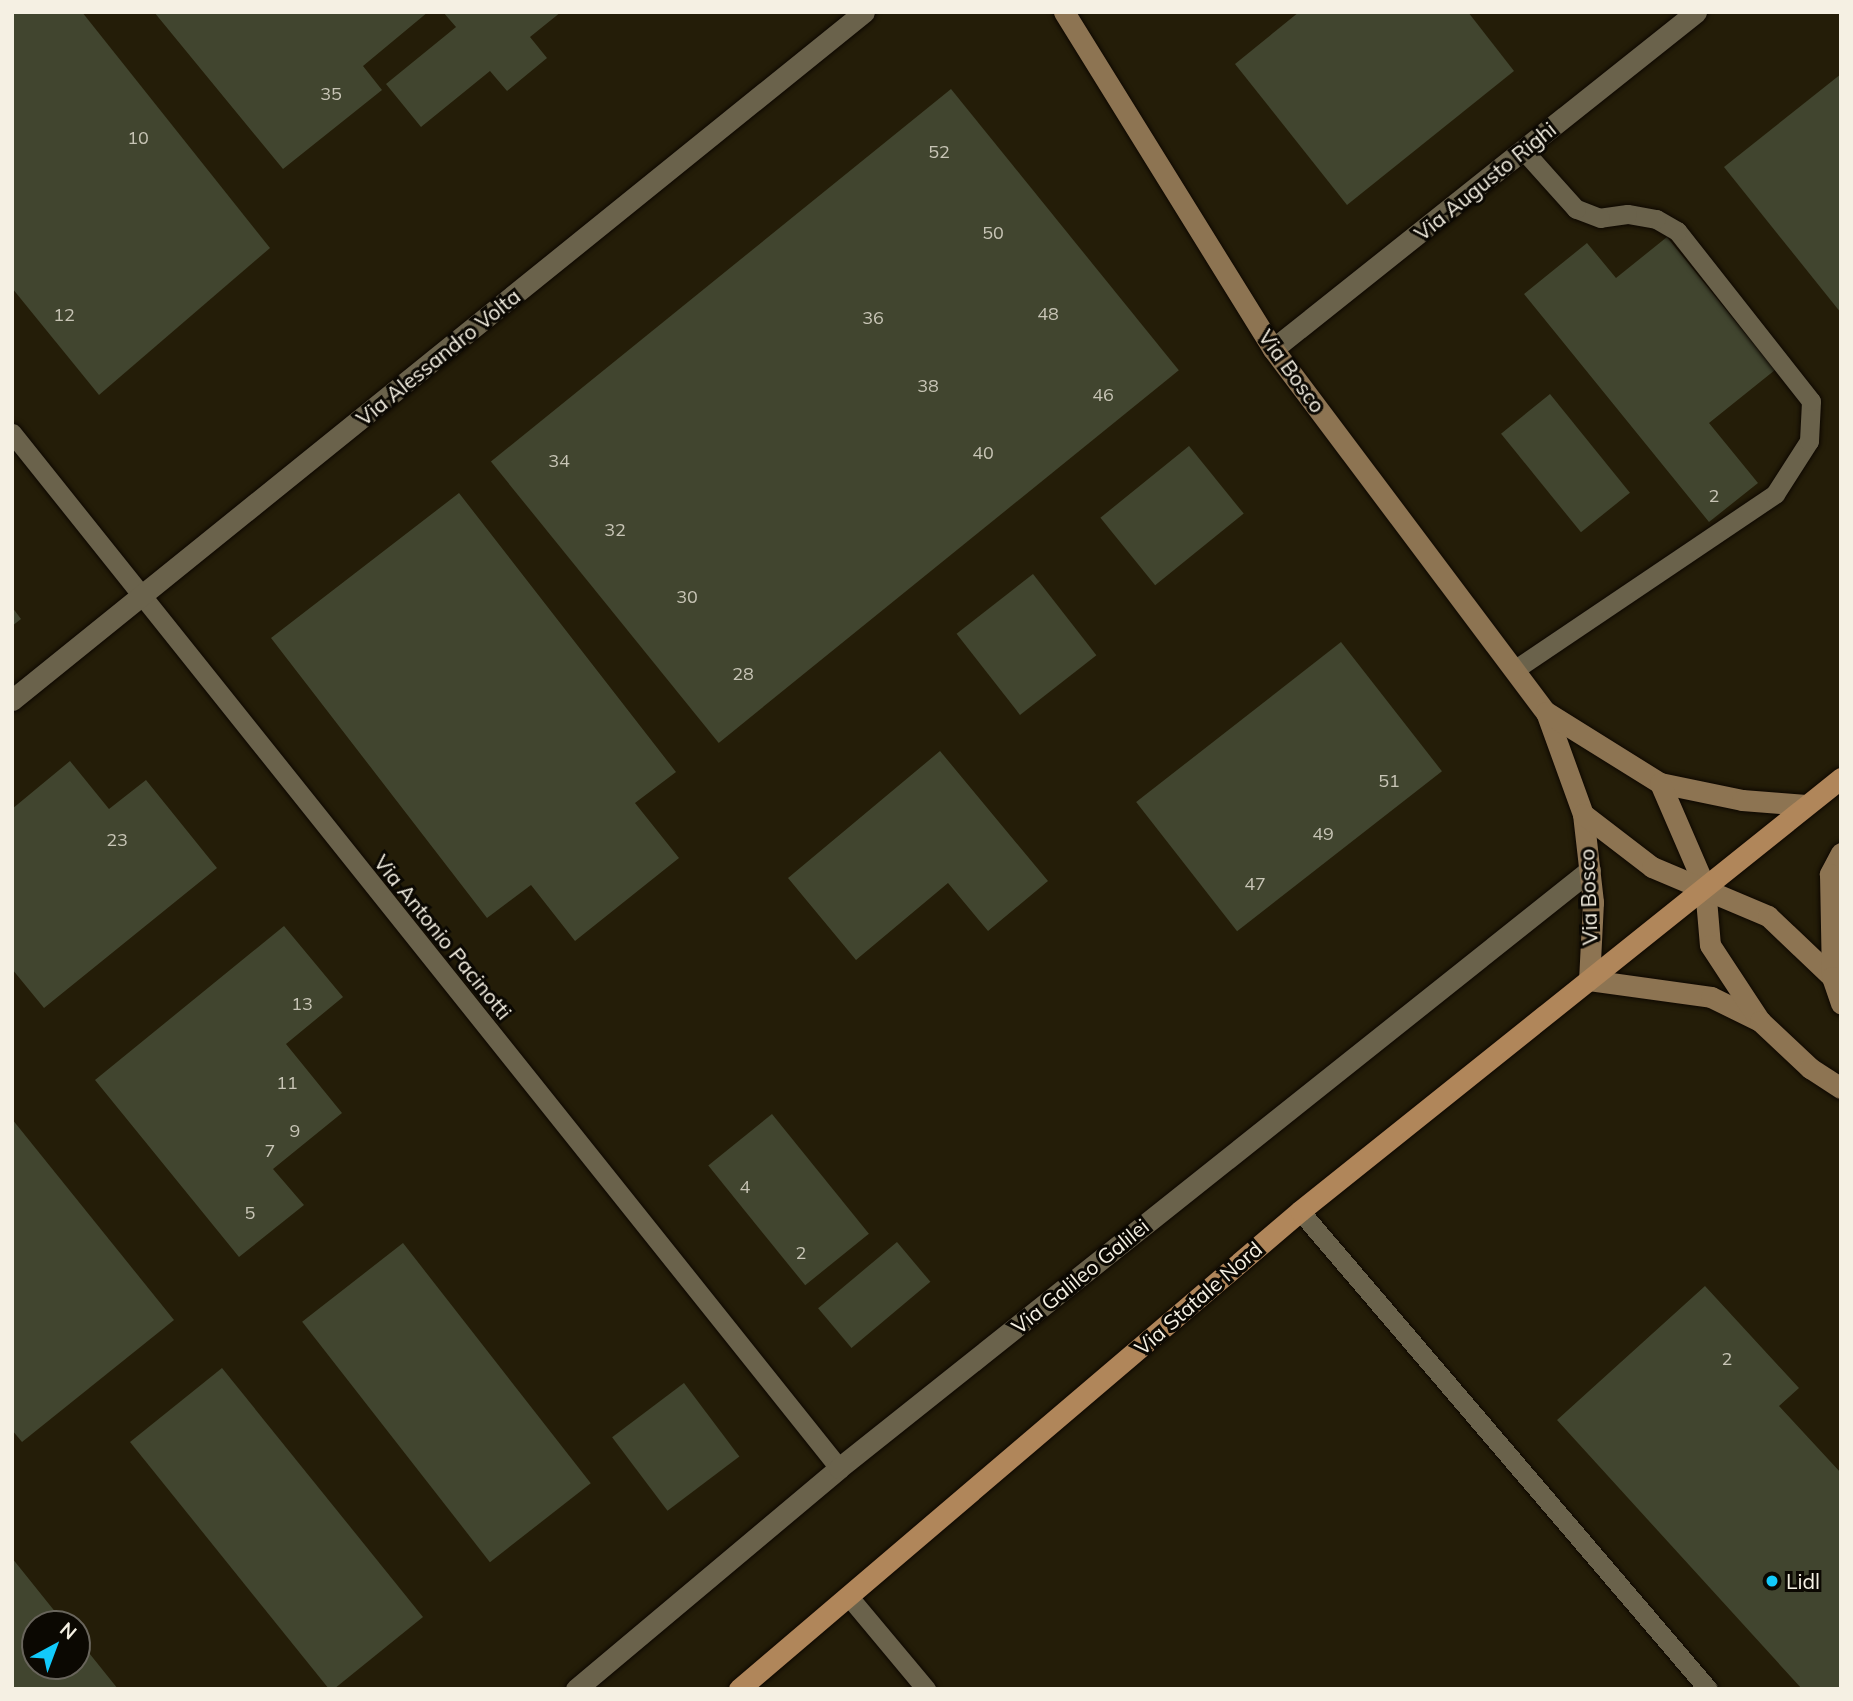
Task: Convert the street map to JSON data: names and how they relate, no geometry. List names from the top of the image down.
{
  "streets": {
    "main road": ["Via Statale Nord"],
    "street": [
      "Via Augusto Righi",
      "Via Alessandro Volta",
      "Via Bosco",
      "Via Galileo Galilei"
    ],
    "lane": ["Via Antonio Pacinotti"]
  },
  "crossings": [
    ["Via Augusto Righi", "Via Bosco"],
    ["Via Alessandro Volta", "Via Antonio Pacinotti"],
    ["Via Bosco", "Via Galileo Galilei"],
    ["Via Bosco", "Via Statale Nord"],
    ["Via Antonio Pacinotti", "Via Galileo Galilei"]
  ],
  "places": ["Lidl"],
  "house_numbers": [
    "35",
    "10",
    "52",
    "50",
    "48",
    "12",
    "36",
    "38",
    "46",
    "40",
    "34",
    "2",
    "32",
    "30",
    "28",
    "51",
    "49",
    "23",
    "47",
    "13",
    "11",
    "9",
    "7",
    "4",
    "5",
    "2",
    "2"
  ],
  "north": "top right"
}
